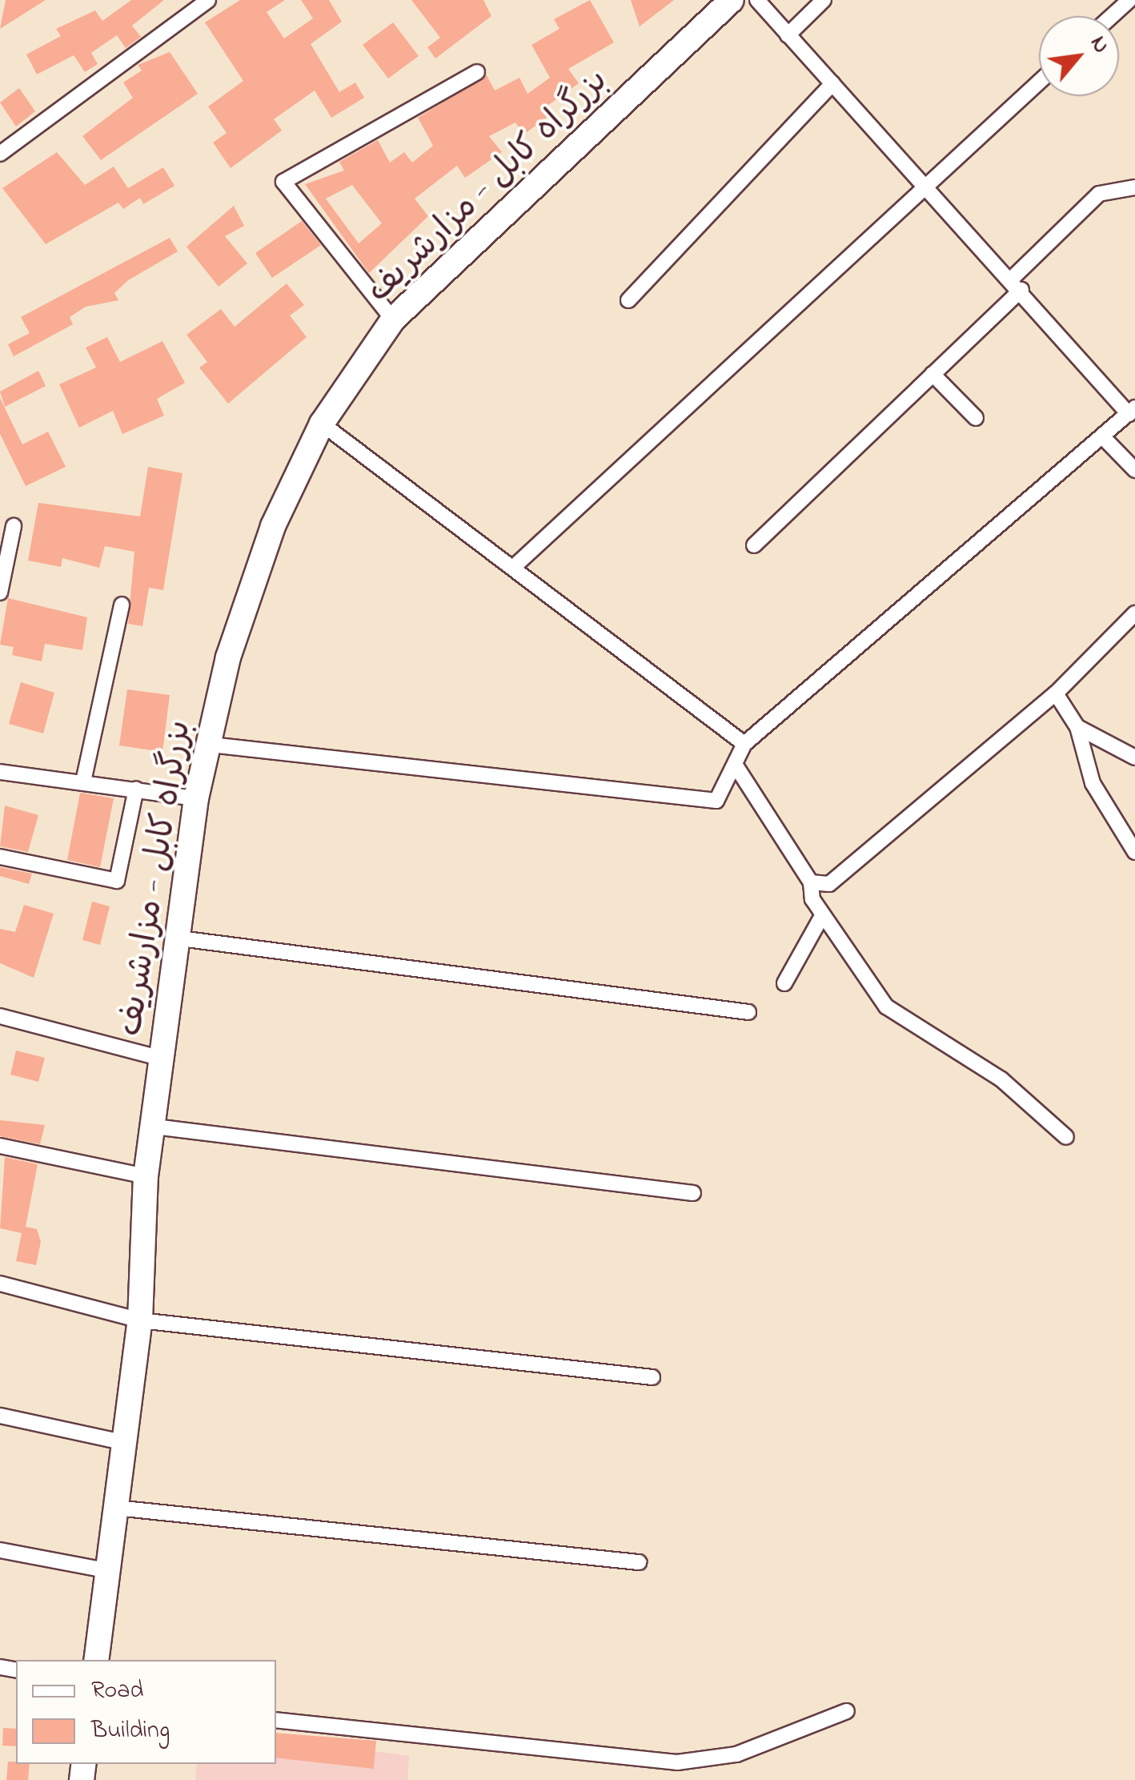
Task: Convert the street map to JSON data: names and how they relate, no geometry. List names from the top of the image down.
{
  "streets": {
    "highway": ["بزرگراه کابل - مزارشریف"]
  },
  "legend": ["Road", "Building"],
  "north": "top right"
}
